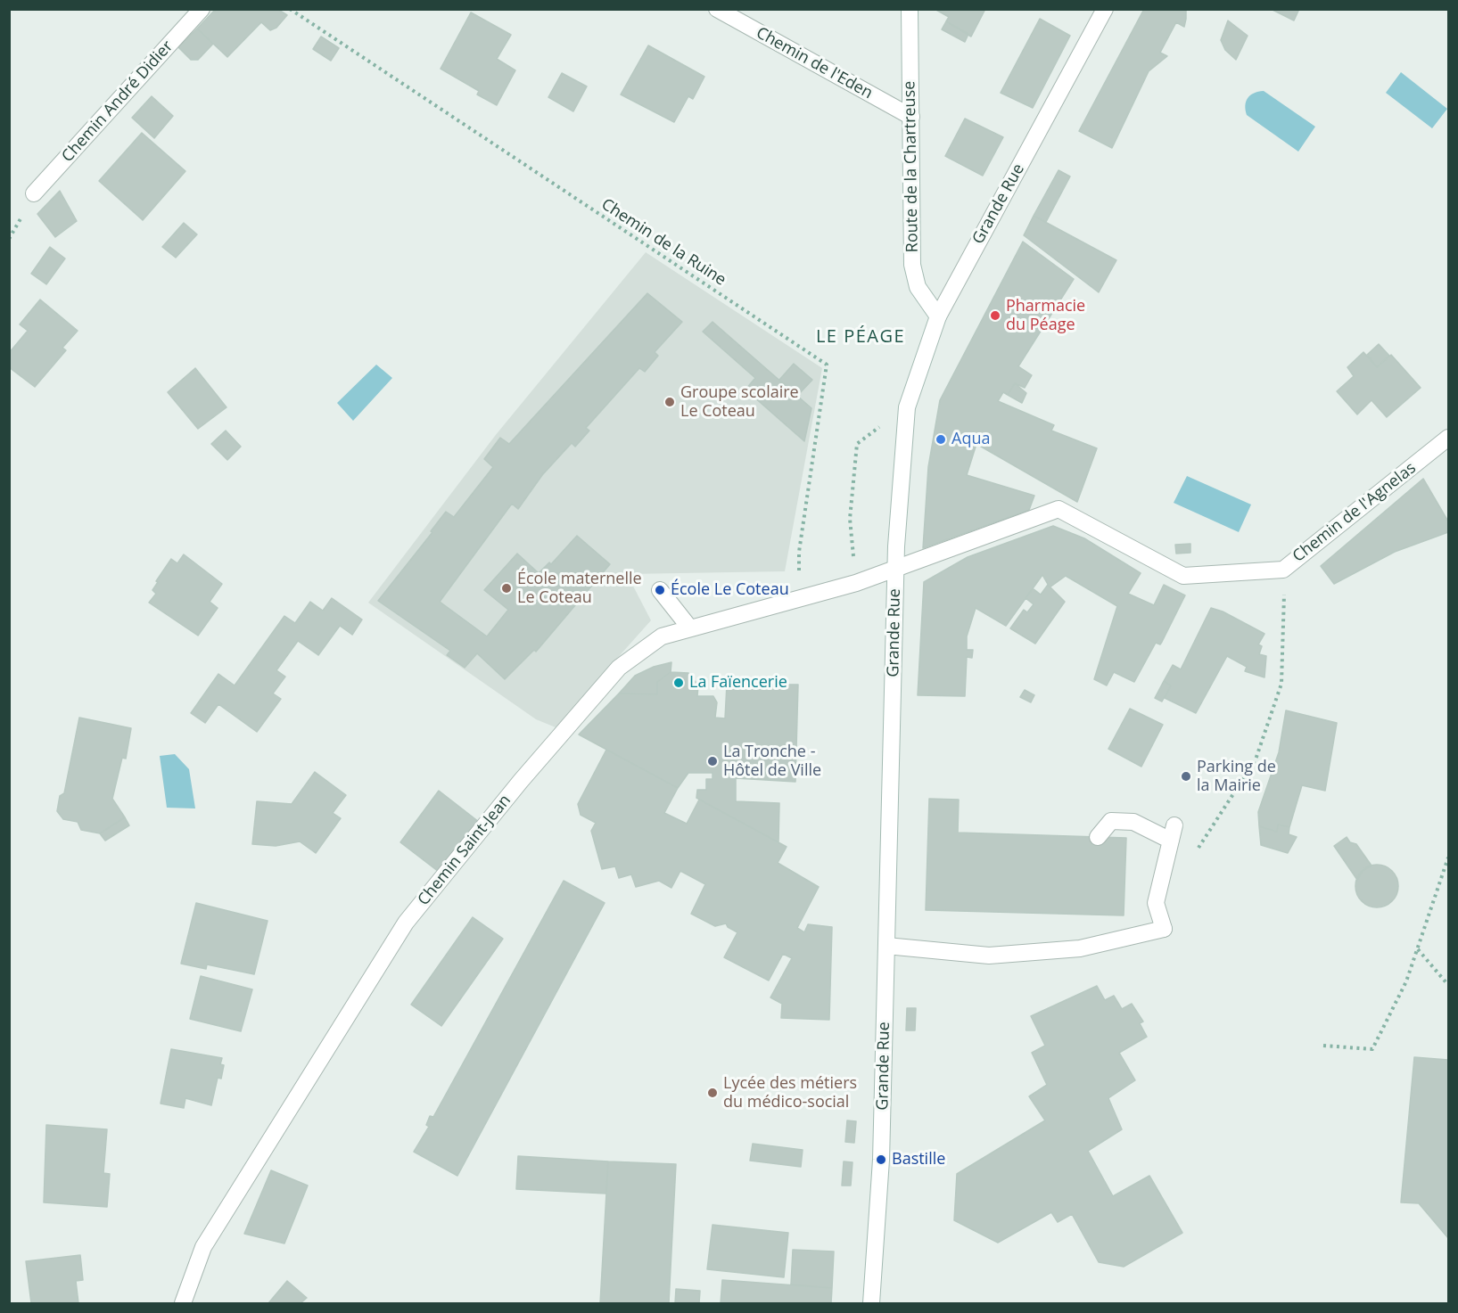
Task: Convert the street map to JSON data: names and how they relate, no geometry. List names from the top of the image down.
{
  "streets": {
    "street": [
      "Chemin de l'Eden",
      "Chemin André Didier",
      "Route de la Chartreuse",
      "Grande Rue",
      "Chemin de l'Agnelas",
      "Chemin Saint-Jean"
    ],
    "path": ["Chemin de la Ruine"]
  },
  "crossings": [
    ["Chemin de l'Eden", "Route de la Chartreuse"],
    ["Route de la Chartreuse", "Grande Rue"],
    ["Grande Rue", "Chemin de l'Agnelas"],
    ["Grande Rue", "Chemin Saint-Jean"],
    ["Chemin de la Ruine", "Chemin Saint-Jean"],
    ["Chemin de l'Agnelas", "Chemin Saint-Jean"]
  ],
  "districts": ["LE PÉAGE"],
  "places": [
    "Pharmacie du Péage",
    "Groupe scolaire Le Coteau",
    "Aqua",
    "École maternelle Le Coteau",
    "École Le Coteau",
    "La Faïencerie",
    "La Tronche - Hôtel de Ville",
    "Parking de la Mairie",
    "Lycée des métiers du médico-social",
    "Bastille"
  ]
}
